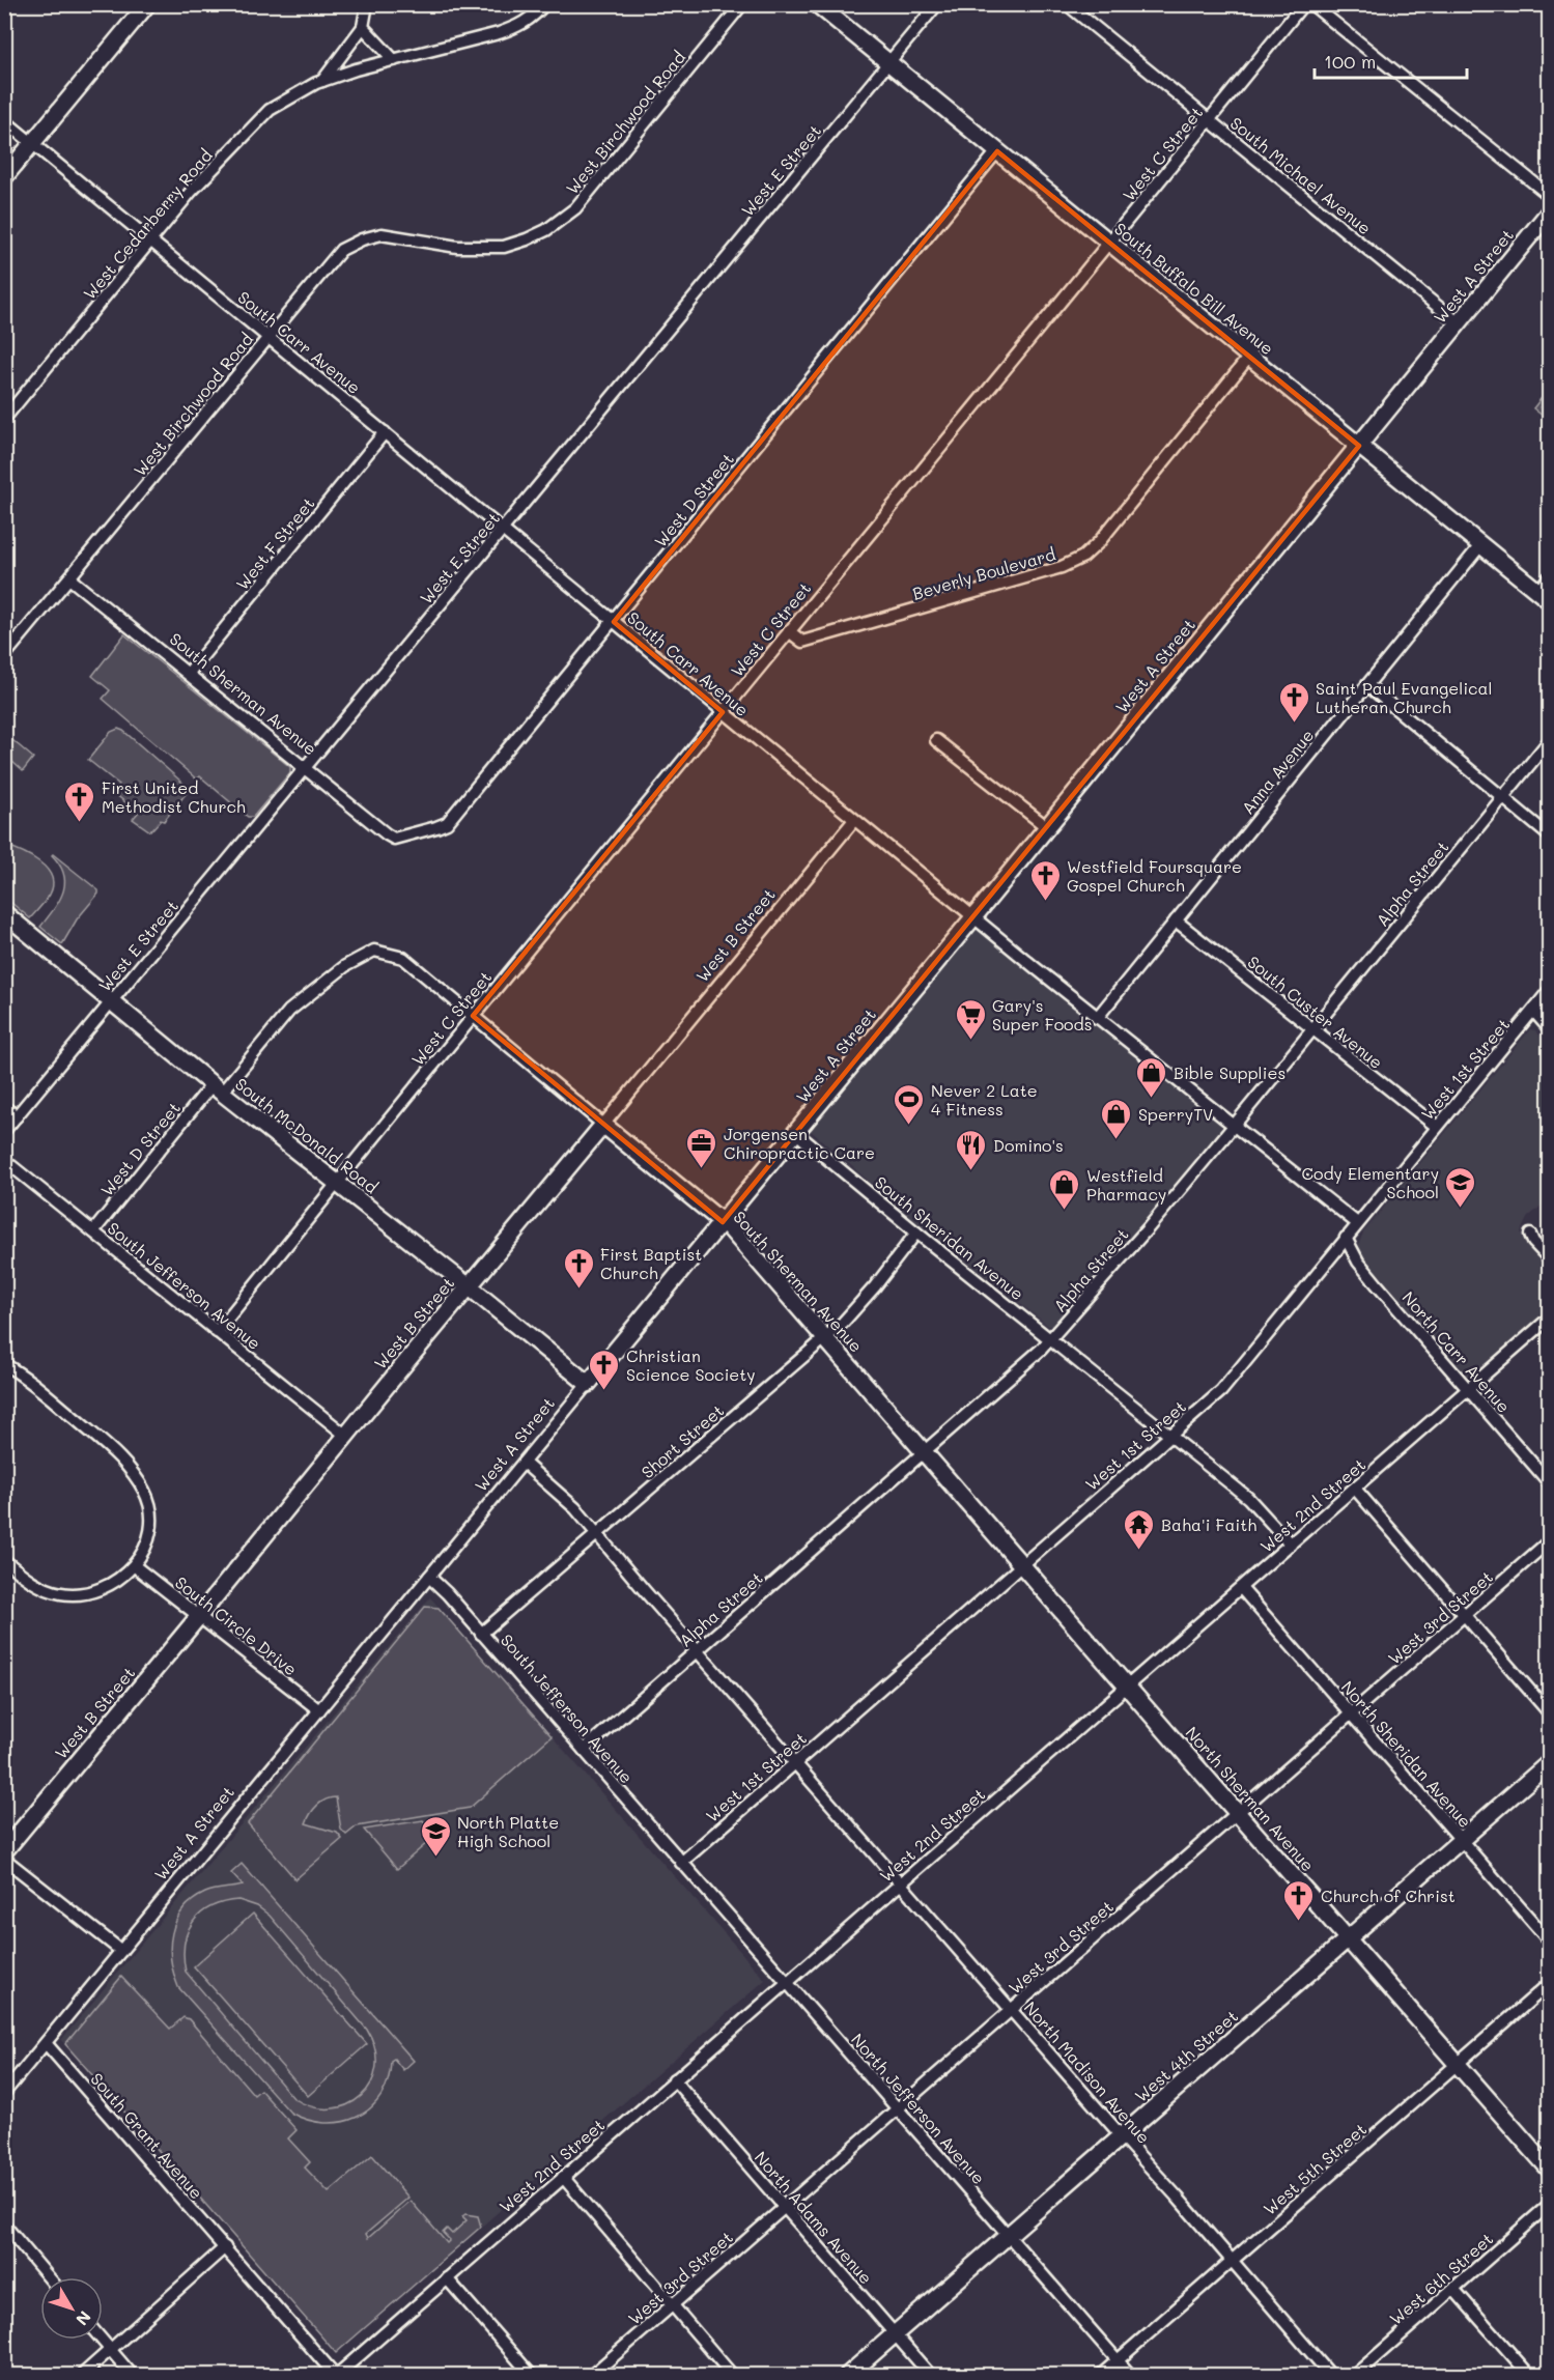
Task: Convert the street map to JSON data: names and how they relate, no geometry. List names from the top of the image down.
{
  "streets": {
    "street": [
      "West Birchwood Road",
      "West C Street",
      "West E Street",
      "South Michael Avenue",
      "West Cedarberry Road",
      "West A Street",
      "South Buffalo Bill Avenue",
      "South Carr Avenue",
      "West D Street",
      "West F Street",
      "Beverly Boulevard",
      "South Sherman Avenue",
      "Anna Avenue",
      "Alpha Street",
      "West B Street",
      "South Custer Avenue",
      "West 1st Street",
      "South McDonald Road",
      "South Sheridan Avenue",
      "South Jefferson Avenue",
      "North Carr Avenue",
      "Short Street",
      "West 2nd Street",
      "West 3rd Street",
      "South Circle Drive",
      "North Sheridan Avenue",
      "North Sherman Avenue",
      "West 4th Street",
      "North Madison Avenue",
      "North Jefferson Avenue",
      "South Grant Avenue",
      "West 5th Street",
      "North Adams Avenue",
      "West 6th Street"
    ]
  },
  "crossings": [
    ["West Birchwood Road", "South Carr Avenue"],
    ["West Birchwood Road", "South Sherman Avenue"],
    ["West C Street", "South Michael Avenue"],
    ["West C Street", "South Buffalo Bill Avenue"],
    ["West C Street", "South Carr Avenue"],
    ["West C Street", "Beverly Boulevard"],
    ["West C Street", "South Sherman Avenue"],
    ["West C Street", "South McDonald Road"],
    ["West C Street", "South Jefferson Avenue"],
    ["West E Street", "South Buffalo Bill Avenue"],
    ["West E Street", "South Carr Avenue"],
    ["West E Street", "South Sherman Avenue"],
    ["West E Street", "South McDonald Road"],
    ["South Michael Avenue", "West A Street"],
    ["West Cedarberry Road", "South Carr Avenue"],
    ["West A Street", "South Buffalo Bill Avenue"],
    ["West A Street", "South Carr Avenue"],
    ["West A Street", "South Sherman Avenue"],
    ["West A Street", "South McDonald Road"],
    ["West A Street", "South Sheridan Avenue"],
    ["West A Street", "South Jefferson Avenue"],
    ["West A Street", "South Circle Drive"],
    ["West A Street", "North Madison Avenue"],
    ["West A Street", "South Grant Avenue"],
    ["South Buffalo Bill Avenue", "West D Street"],
    ["South Buffalo Bill Avenue", "Beverly Boulevard"],
    ["South Buffalo Bill Avenue", "Anna Avenue"],
    ["South Carr Avenue", "West D Street"],
    ["South Carr Avenue", "West F Street"],
    ["South Carr Avenue", "Anna Avenue"],
    ["South Carr Avenue", "Alpha Street"],
    ["South Carr Avenue", "West B Street"],
    ["South Carr Avenue", "West 1st Street"],
    ["West D Street", "South Sherman Avenue"],
    ["West D Street", "South McDonald Road"],
    ["West D Street", "South Jefferson Avenue"],
    ["West F Street", "South Sherman Avenue"],
    ["South Sherman Avenue", "Alpha Street"],
    ["South Sherman Avenue", "West B Street"],
    ["South Sherman Avenue", "West 1st Street"],
    ["South Sherman Avenue", "Short Street"],
    ["South Sherman Avenue", "North Sherman Avenue"],
    ["Anna Avenue", "South Custer Avenue"],
    ["Alpha Street", "South Custer Avenue"],
    ["Alpha Street", "South Sheridan Avenue"],
    ["Alpha Street", "South Jefferson Avenue"],
    ["Alpha Street", "North Madison Avenue"],
    ["West B Street", "South McDonald Road"],
    ["West B Street", "South Jefferson Avenue"],
    ["West B Street", "South Circle Drive"],
    ["South Custer Avenue", "West 1st Street"],
    ["West 1st Street", "South Sheridan Avenue"],
    ["West 1st Street", "South Jefferson Avenue"],
    ["West 1st Street", "North Carr Avenue"],
    ["West 1st Street", "North Sherman Avenue"],
    ["West 1st Street", "North Madison Avenue"],
    ["West 1st Street", "North Jefferson Avenue"],
    ["South Sheridan Avenue", "Short Street"],
    ["South Jefferson Avenue", "Short Street"],
    ["South Jefferson Avenue", "North Jefferson Avenue"],
    ["North Carr Avenue", "West 2nd Street"],
    ["Short Street", "North Madison Avenue"],
    ["West 2nd Street", "North Sheridan Avenue"],
    ["West 2nd Street", "North Sherman Avenue"],
    ["West 2nd Street", "North Madison Avenue"],
    ["West 2nd Street", "North Jefferson Avenue"],
    ["West 2nd Street", "South Grant Avenue"],
    ["West 2nd Street", "North Adams Avenue"],
    ["West 3rd Street", "North Sheridan Avenue"],
    ["West 3rd Street", "North Sherman Avenue"],
    ["West 3rd Street", "North Madison Avenue"],
    ["West 3rd Street", "North Jefferson Avenue"],
    ["West 3rd Street", "North Adams Avenue"],
    ["North Sheridan Avenue", "West 4th Street"],
    ["North Sherman Avenue", "West 4th Street"],
    ["North Sherman Avenue", "West 5th Street"],
    ["West 4th Street", "North Madison Avenue"],
    ["West 4th Street", "North Jefferson Avenue"],
    ["West 4th Street", "North Adams Avenue"],
    ["North Madison Avenue", "West 5th Street"],
    ["North Jefferson Avenue", "West 5th Street"]
  ],
  "places": {
    "church": [
      "Saint Paul Evangelical Lutheran Church",
      "First United Methodist Church",
      "Westfield Foursquare Gospel Church",
      "First Baptist Church",
      "Christian Science Society",
      "Church of Christ"
    ],
    "supermarket": ["Gary's Super Foods"],
    "shop": ["Bible Supplies", "SperryTV", "Westfield Pharmacy"],
    "sports": ["Never 2 Late 4 Fitness"],
    "office": ["Jorgensen Chiropractic Care"],
    "restaurant": ["Domino's"],
    "school or university": ["Cody Elementary School", "North Platte High School"],
    "temple": ["Baha'i Faith"]
  },
  "scale_bar": "100 m",
  "north": "bottom right"
}
